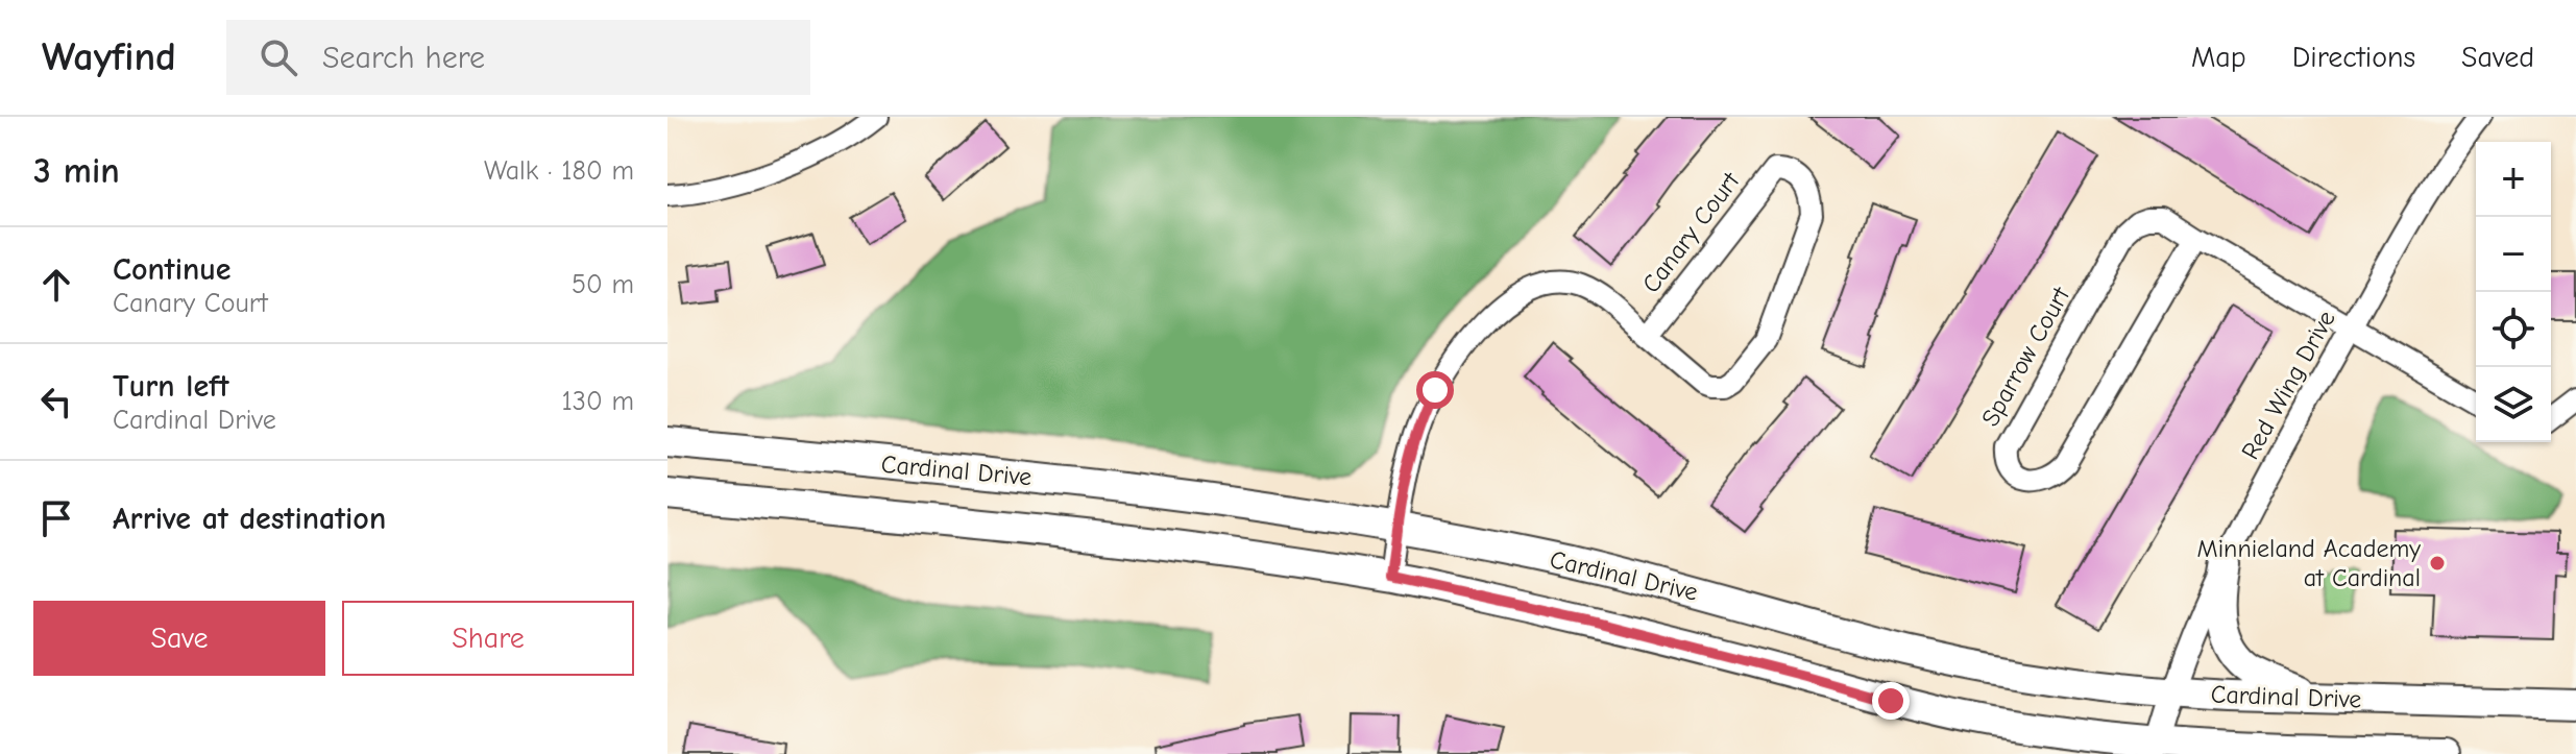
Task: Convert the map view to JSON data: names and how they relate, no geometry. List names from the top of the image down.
{
  "streets": {
    "main road": ["Cardinal Drive"],
    "street": ["Canary Court", "Sparrow Court", "Red Wing Drive"]
  },
  "crossings": [
    ["Canary Court", "Cardinal Drive"],
    ["Sparrow Court", "Red Wing Drive"],
    ["Red Wing Drive", "Cardinal Drive"]
  ],
  "places": ["Minnieland Academy at Cardinal"],
  "page": {
    "header": "Wayfind",
    "search": "Search here",
    "nav": ["Map", "Directions", "Saved"],
    "heading": ["3 min", "Walk · 180 m"],
    "map_buttons": ["+", "−"],
    "list": [
      ["Continue", "Canary Court", "50 m"],
      ["Turn left", "Cardinal Drive", "130 m"],
      "Arrive at destination"
    ],
    "buttons": ["Save", "Share"]
  }
}
